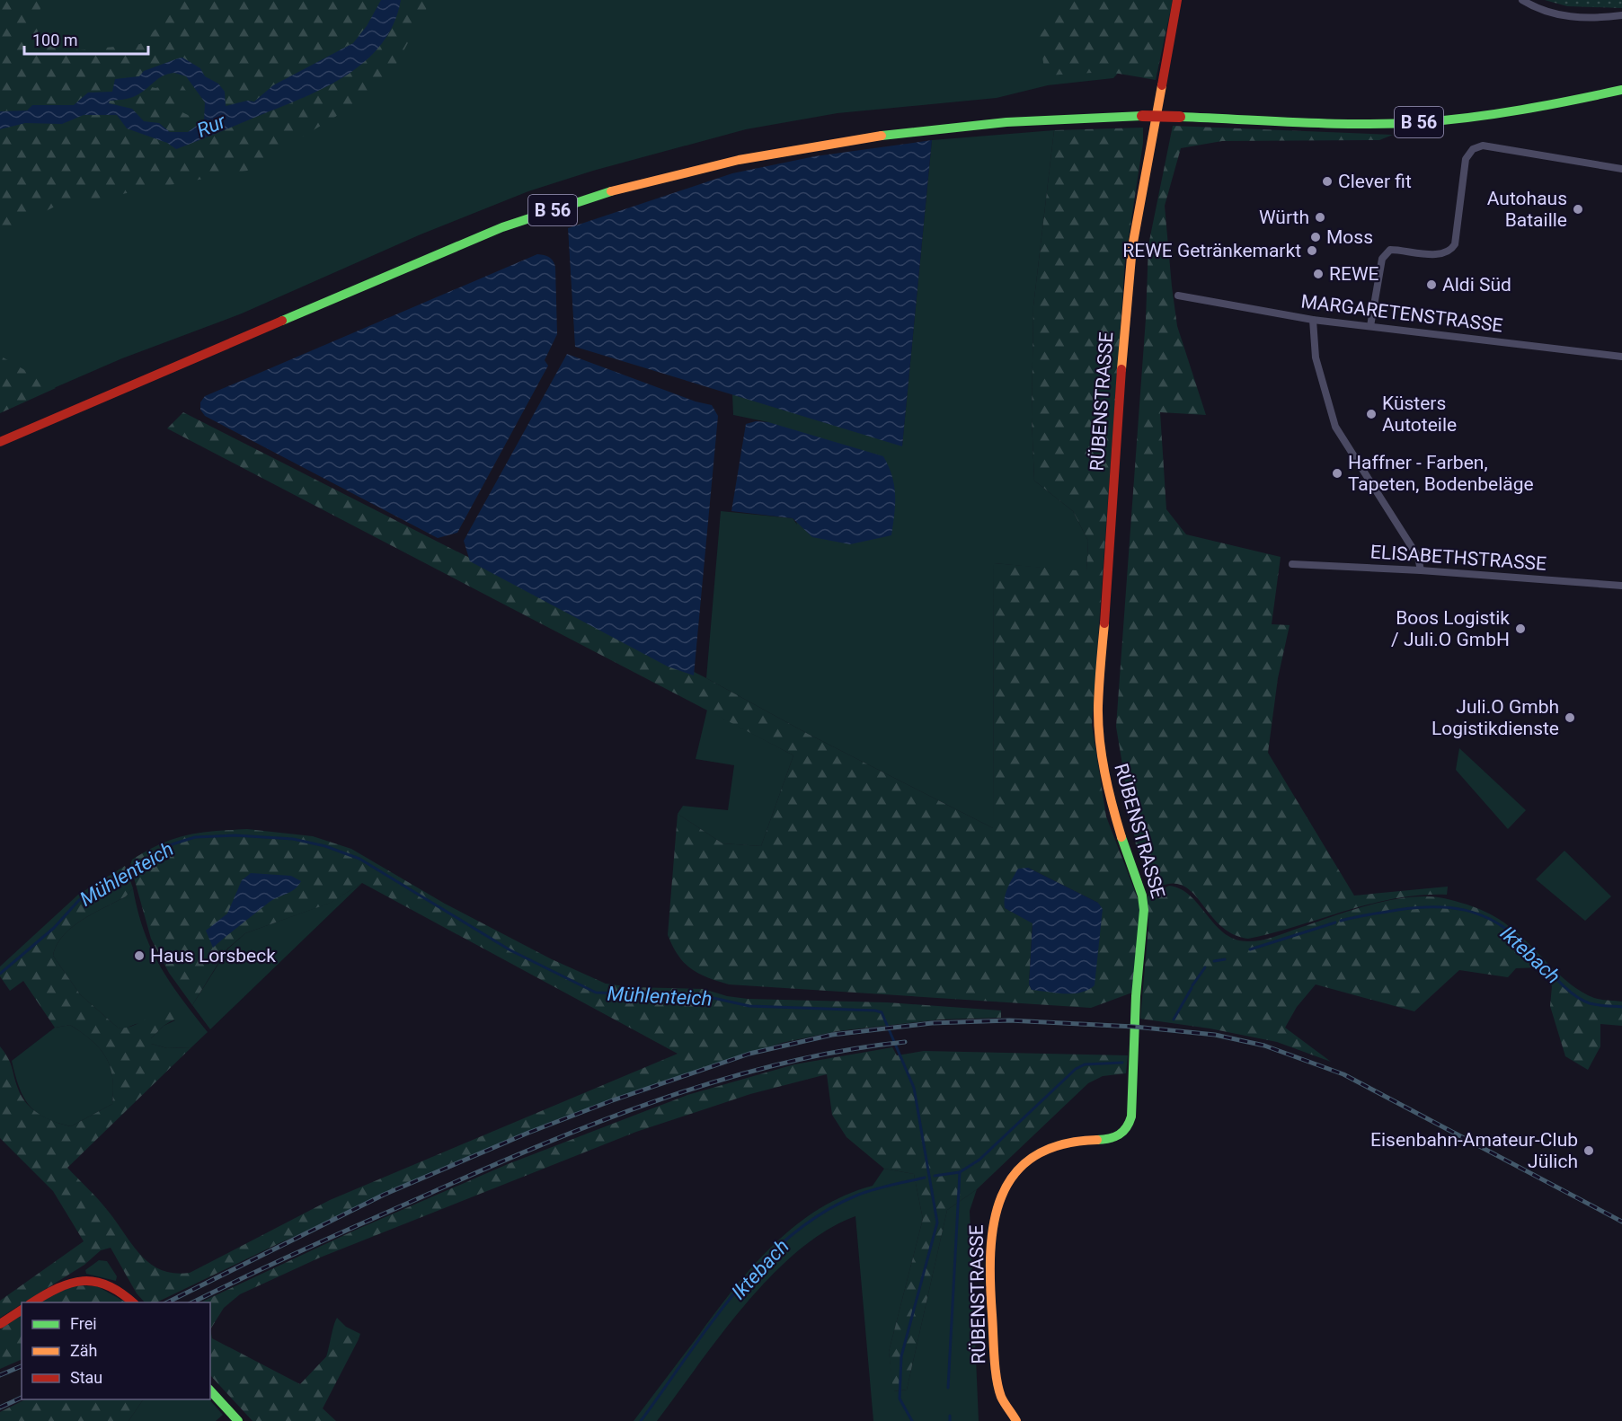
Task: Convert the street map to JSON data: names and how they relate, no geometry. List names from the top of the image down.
{
  "streets": {
    "main road": ["B 56", "RÜBENSTRASSE"],
    "street": ["MARGARETENSTRASSE", "ELISABETHSTRASSE"]
  },
  "water": ["Rur", "Mühlenteich", "Iktebach"],
  "places": [
    "Clever fit",
    "Autohaus Bataille",
    "Würth",
    "Moss",
    "REWE Getränkemarkt",
    "REWE",
    "Aldi Süd",
    "Küsters Autoteile",
    "Haffner - Farben, Tapeten, Bodenbeläge",
    "Boos Logistik / Juli.O GmbH",
    "Juli.O Gmbh Logistikdienste",
    "Haus Lorsbeck",
    "Eisenbahn-Amateur-Club Jülich"
  ],
  "legend": ["Frei", "Zäh", "Stau"],
  "scale_bar": "100 m"
}
